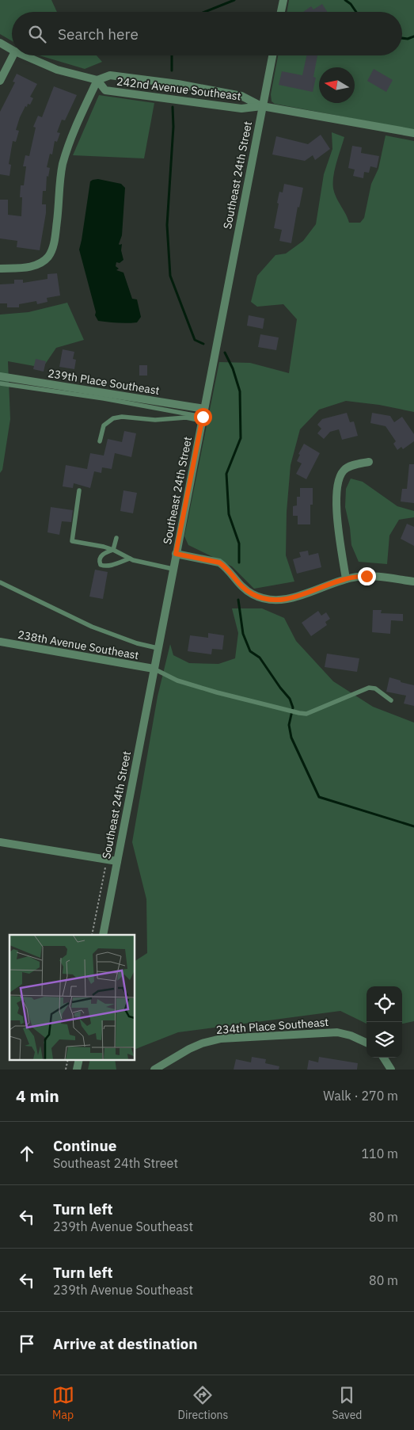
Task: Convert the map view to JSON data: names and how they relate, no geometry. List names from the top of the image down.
{
  "streets": {
    "street": [
      "242nd Avenue Southeast",
      "Southeast 24th Street",
      "239th Place Southeast",
      "238th Avenue Southeast",
      "234th Place Southeast"
    ]
  },
  "crossings": [
    ["242nd Avenue Southeast", "Southeast 24th Street"],
    ["Southeast 24th Street", "239th Place Southeast"],
    ["Southeast 24th Street", "238th Avenue Southeast"]
  ],
  "north": "left",
  "page": {
    "search": "Search here",
    "heading": ["4 min", "Walk · 270 m"],
    "list": [
      ["Continue", "Southeast 24th Street", "110 m"],
      ["Turn left", "239th Avenue Southeast", "80 m"],
      ["Turn left", "239th Avenue Southeast", "80 m"],
      "Arrive at destination"
    ],
    "nav": ["Map", "Directions", "Saved"]
  }
}
